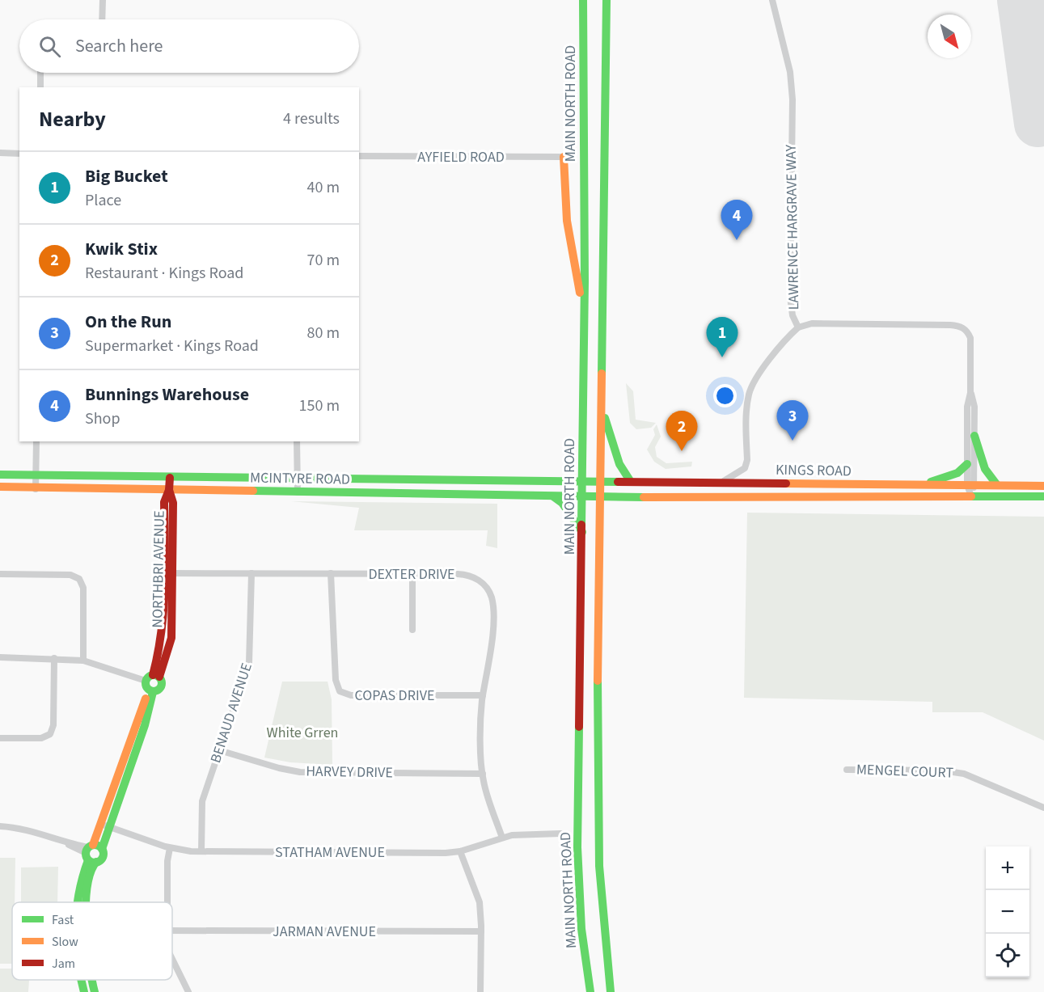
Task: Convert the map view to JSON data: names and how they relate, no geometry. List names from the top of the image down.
{
  "streets": {
    "main road": [
      "MAIN NORTH ROAD",
      "KINGS ROAD",
      "MCINTYRE ROAD",
      "NORTHBRI AVENUE"
    ],
    "street": [
      "AYFIELD ROAD",
      "LAWRENCE HARGRAVE WAY",
      "DEXTER DRIVE",
      "COPAS DRIVE",
      "BENAUD AVENUE",
      "MENGEL COURT",
      "HARVEY DRIVE",
      "STATHAM AVENUE",
      "JARMAN AVENUE"
    ]
  },
  "crossings": [
    ["MAIN NORTH ROAD", "KINGS ROAD"],
    ["MAIN NORTH ROAD", "MCINTYRE ROAD"],
    ["LAWRENCE HARGRAVE WAY", "KINGS ROAD"],
    ["KINGS ROAD", "MCINTYRE ROAD"],
    ["MCINTYRE ROAD", "NORTHBRI AVENUE"],
    ["NORTHBRI AVENUE", "DEXTER DRIVE"],
    ["DEXTER DRIVE", "COPAS DRIVE"],
    ["DEXTER DRIVE", "BENAUD AVENUE"],
    ["DEXTER DRIVE", "HARVEY DRIVE"],
    ["DEXTER DRIVE", "STATHAM AVENUE"],
    ["BENAUD AVENUE", "HARVEY DRIVE"],
    ["BENAUD AVENUE", "STATHAM AVENUE"]
  ],
  "parks": ["White Grren"],
  "legend": ["Fast", "Slow", "Jam"],
  "north": "bottom right",
  "page": {
    "search": "Search here",
    "heading": ["Nearby", "4 results"],
    "list": [
      {
        "mark": "1",
        "name": "Big Bucket",
        "note": "Place",
        "value": "40 m"
      },
      {
        "mark": "2",
        "name": "Kwik Stix",
        "note": "Restaurant · Kings Road",
        "value": "70 m"
      },
      {
        "mark": "3",
        "name": "On the Run",
        "note": "Supermarket · Kings Road",
        "value": "80 m"
      },
      {
        "mark": "4",
        "name": "Bunnings Warehouse",
        "note": "Shop",
        "value": "150 m"
      }
    ],
    "pins": [
      "4",
      "1",
      "3",
      "2"
    ],
    "map_buttons": ["+", "−"]
  }
}
